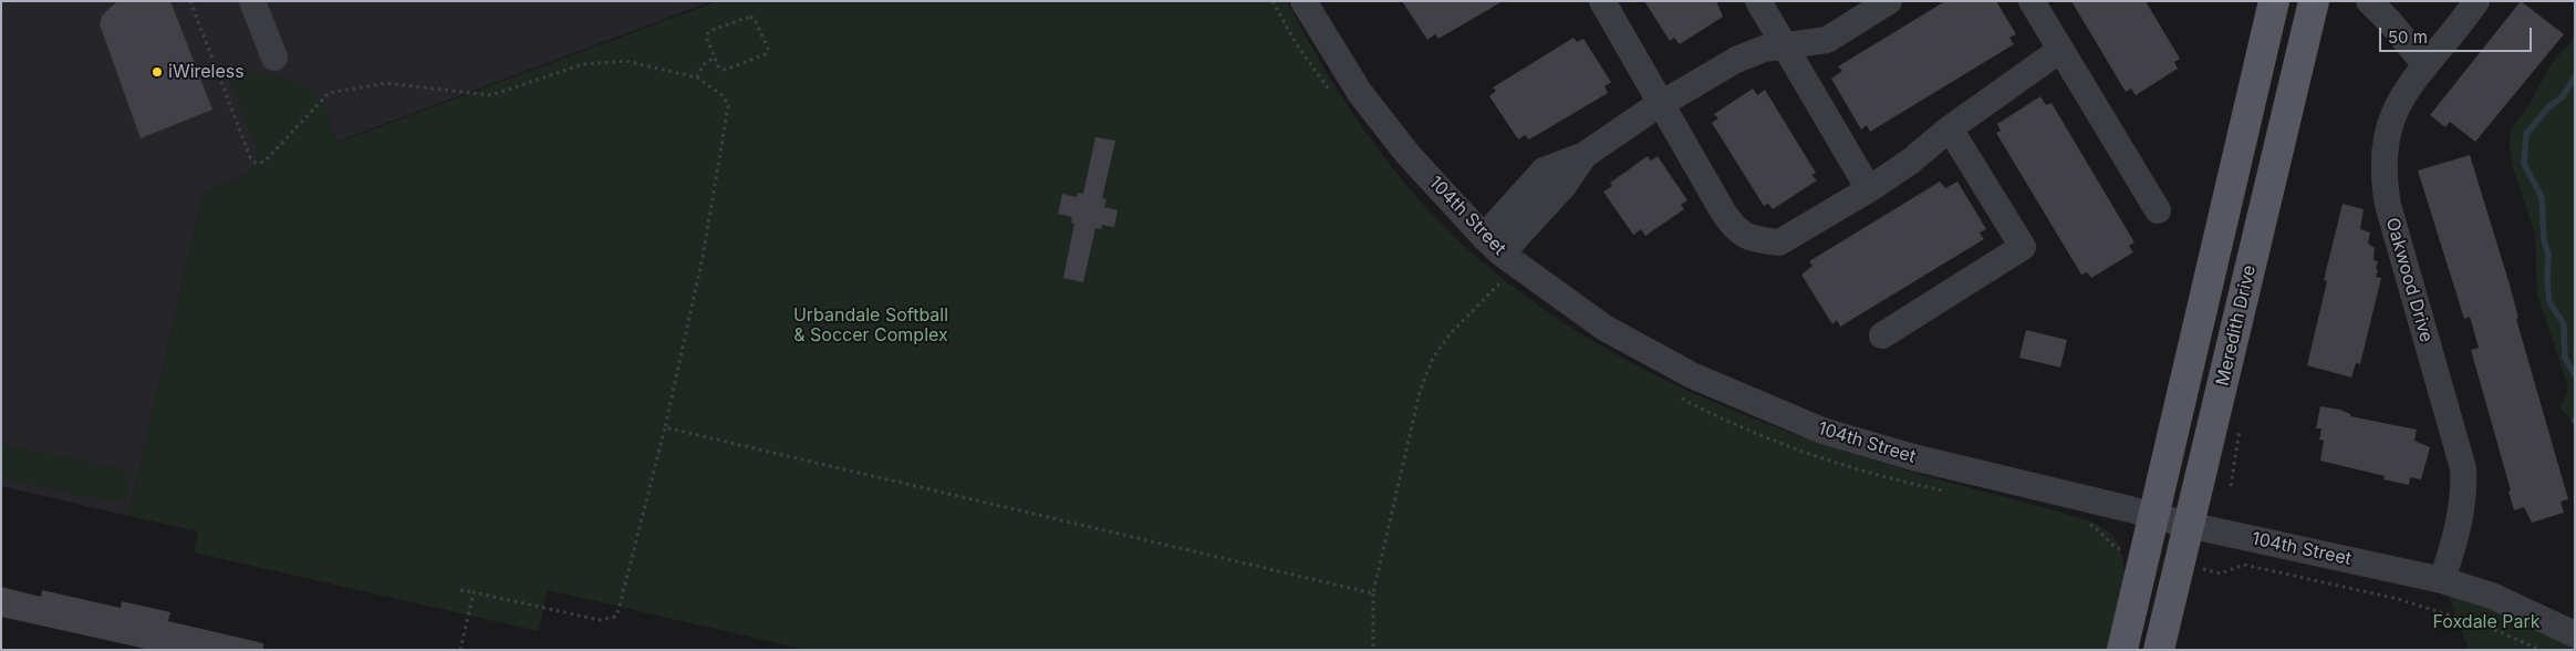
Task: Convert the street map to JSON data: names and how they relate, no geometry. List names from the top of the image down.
{
  "streets": {
    "main road": ["Meredith Drive"],
    "street": ["104th Street", "Oakwood Drive"]
  },
  "crossings": [
    ["104th Street", "Oakwood Drive"],
    ["104th Street", "Meredith Drive"]
  ],
  "parks": ["Urbandale Softball & Soccer Complex", "Foxdale Park"],
  "places": ["iWireless"],
  "scale_bar": "50 m"
}
